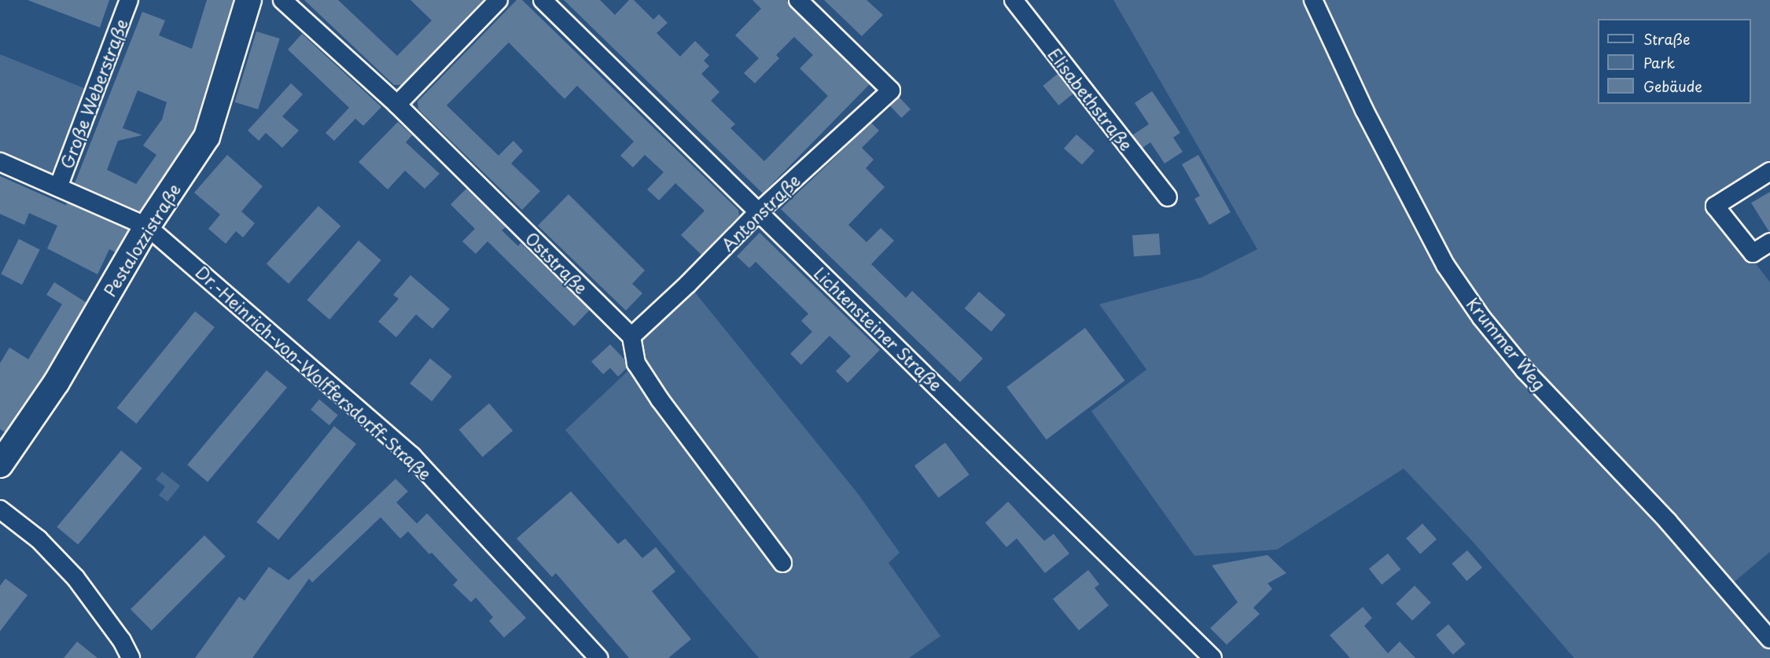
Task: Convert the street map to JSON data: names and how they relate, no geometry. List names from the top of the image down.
{
  "streets": {
    "street": [
      "Große Weberstraße",
      "Elisabethstraße",
      "Antonstraße",
      "Pestalozzistraße",
      "Oststraße",
      "Lichtensteiner Straße",
      "Krummer Weg",
      "Dr.-Heinrich-von-Wolffersdorff-Straße"
    ]
  },
  "crossings": [
    ["Große Weberstraße", "Dr.-Heinrich-von-Wolffersdorff-Straße"],
    ["Antonstraße", "Oststraße"],
    ["Antonstraße", "Lichtensteiner Straße"],
    ["Pestalozzistraße", "Dr.-Heinrich-von-Wolffersdorff-Straße"]
  ],
  "legend": ["Straße", "Park", "Gebäude"]
}
